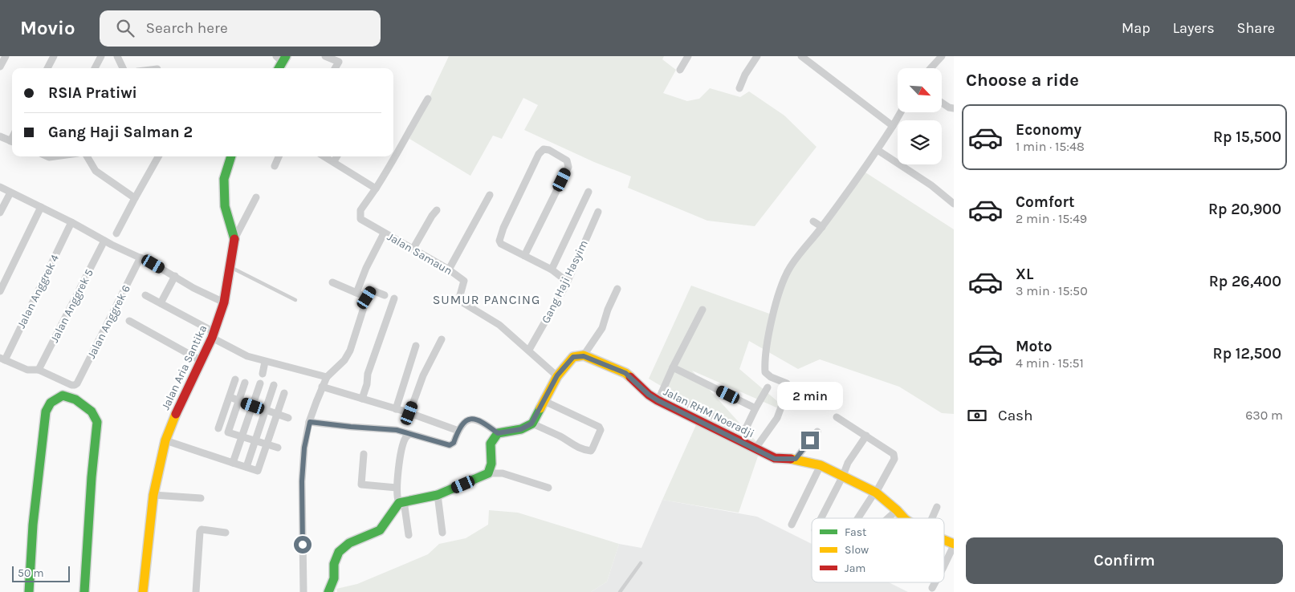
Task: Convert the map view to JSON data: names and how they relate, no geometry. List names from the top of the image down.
{
  "streets": {
    "street": [
      "Jalan Samaun",
      "Gang Haji Hasyim",
      "Jalan Anggrek 4",
      "Jalan Anggrek 5",
      "Jalan Anggrek 6",
      "Jalan Aria Santika",
      "Jalan RHM Noeradji"
    ]
  },
  "crossings": [
    ["Jalan Samaun", "Gang Haji Hasyim"],
    ["Jalan Anggrek 5", "Jalan Anggrek 6"]
  ],
  "districts": ["SUMUR PANCING"],
  "legend": ["Fast", "Slow", "Jam"],
  "scale_bar": "50 m",
  "north": "bottom right",
  "page": {
    "header": "Movio",
    "search": "Search here",
    "nav": ["Map", "Layers", "Share"],
    "heading": "Choose a ride",
    "banner": ["RSIA Pratiwi", "Gang Haji Salman 2"],
    "list": [
      {
        "name": "Economy",
        "note": "1 min · 15:48",
        "value": "Rp 15,500"
      },
      {
        "name": "Comfort",
        "note": "2 min · 15:49",
        "value": "Rp 20,900"
      },
      {
        "name": "XL",
        "note": "3 min · 15:50",
        "value": "Rp 26,400"
      },
      {
        "name": "Moto",
        "note": "4 min · 15:51",
        "value": "Rp 12,500"
      }
    ],
    "bubble": "2 min",
    "pay": ["Cash", "630 m"],
    "buttons": "Confirm",
    "scale": "50 m"
  }
}
